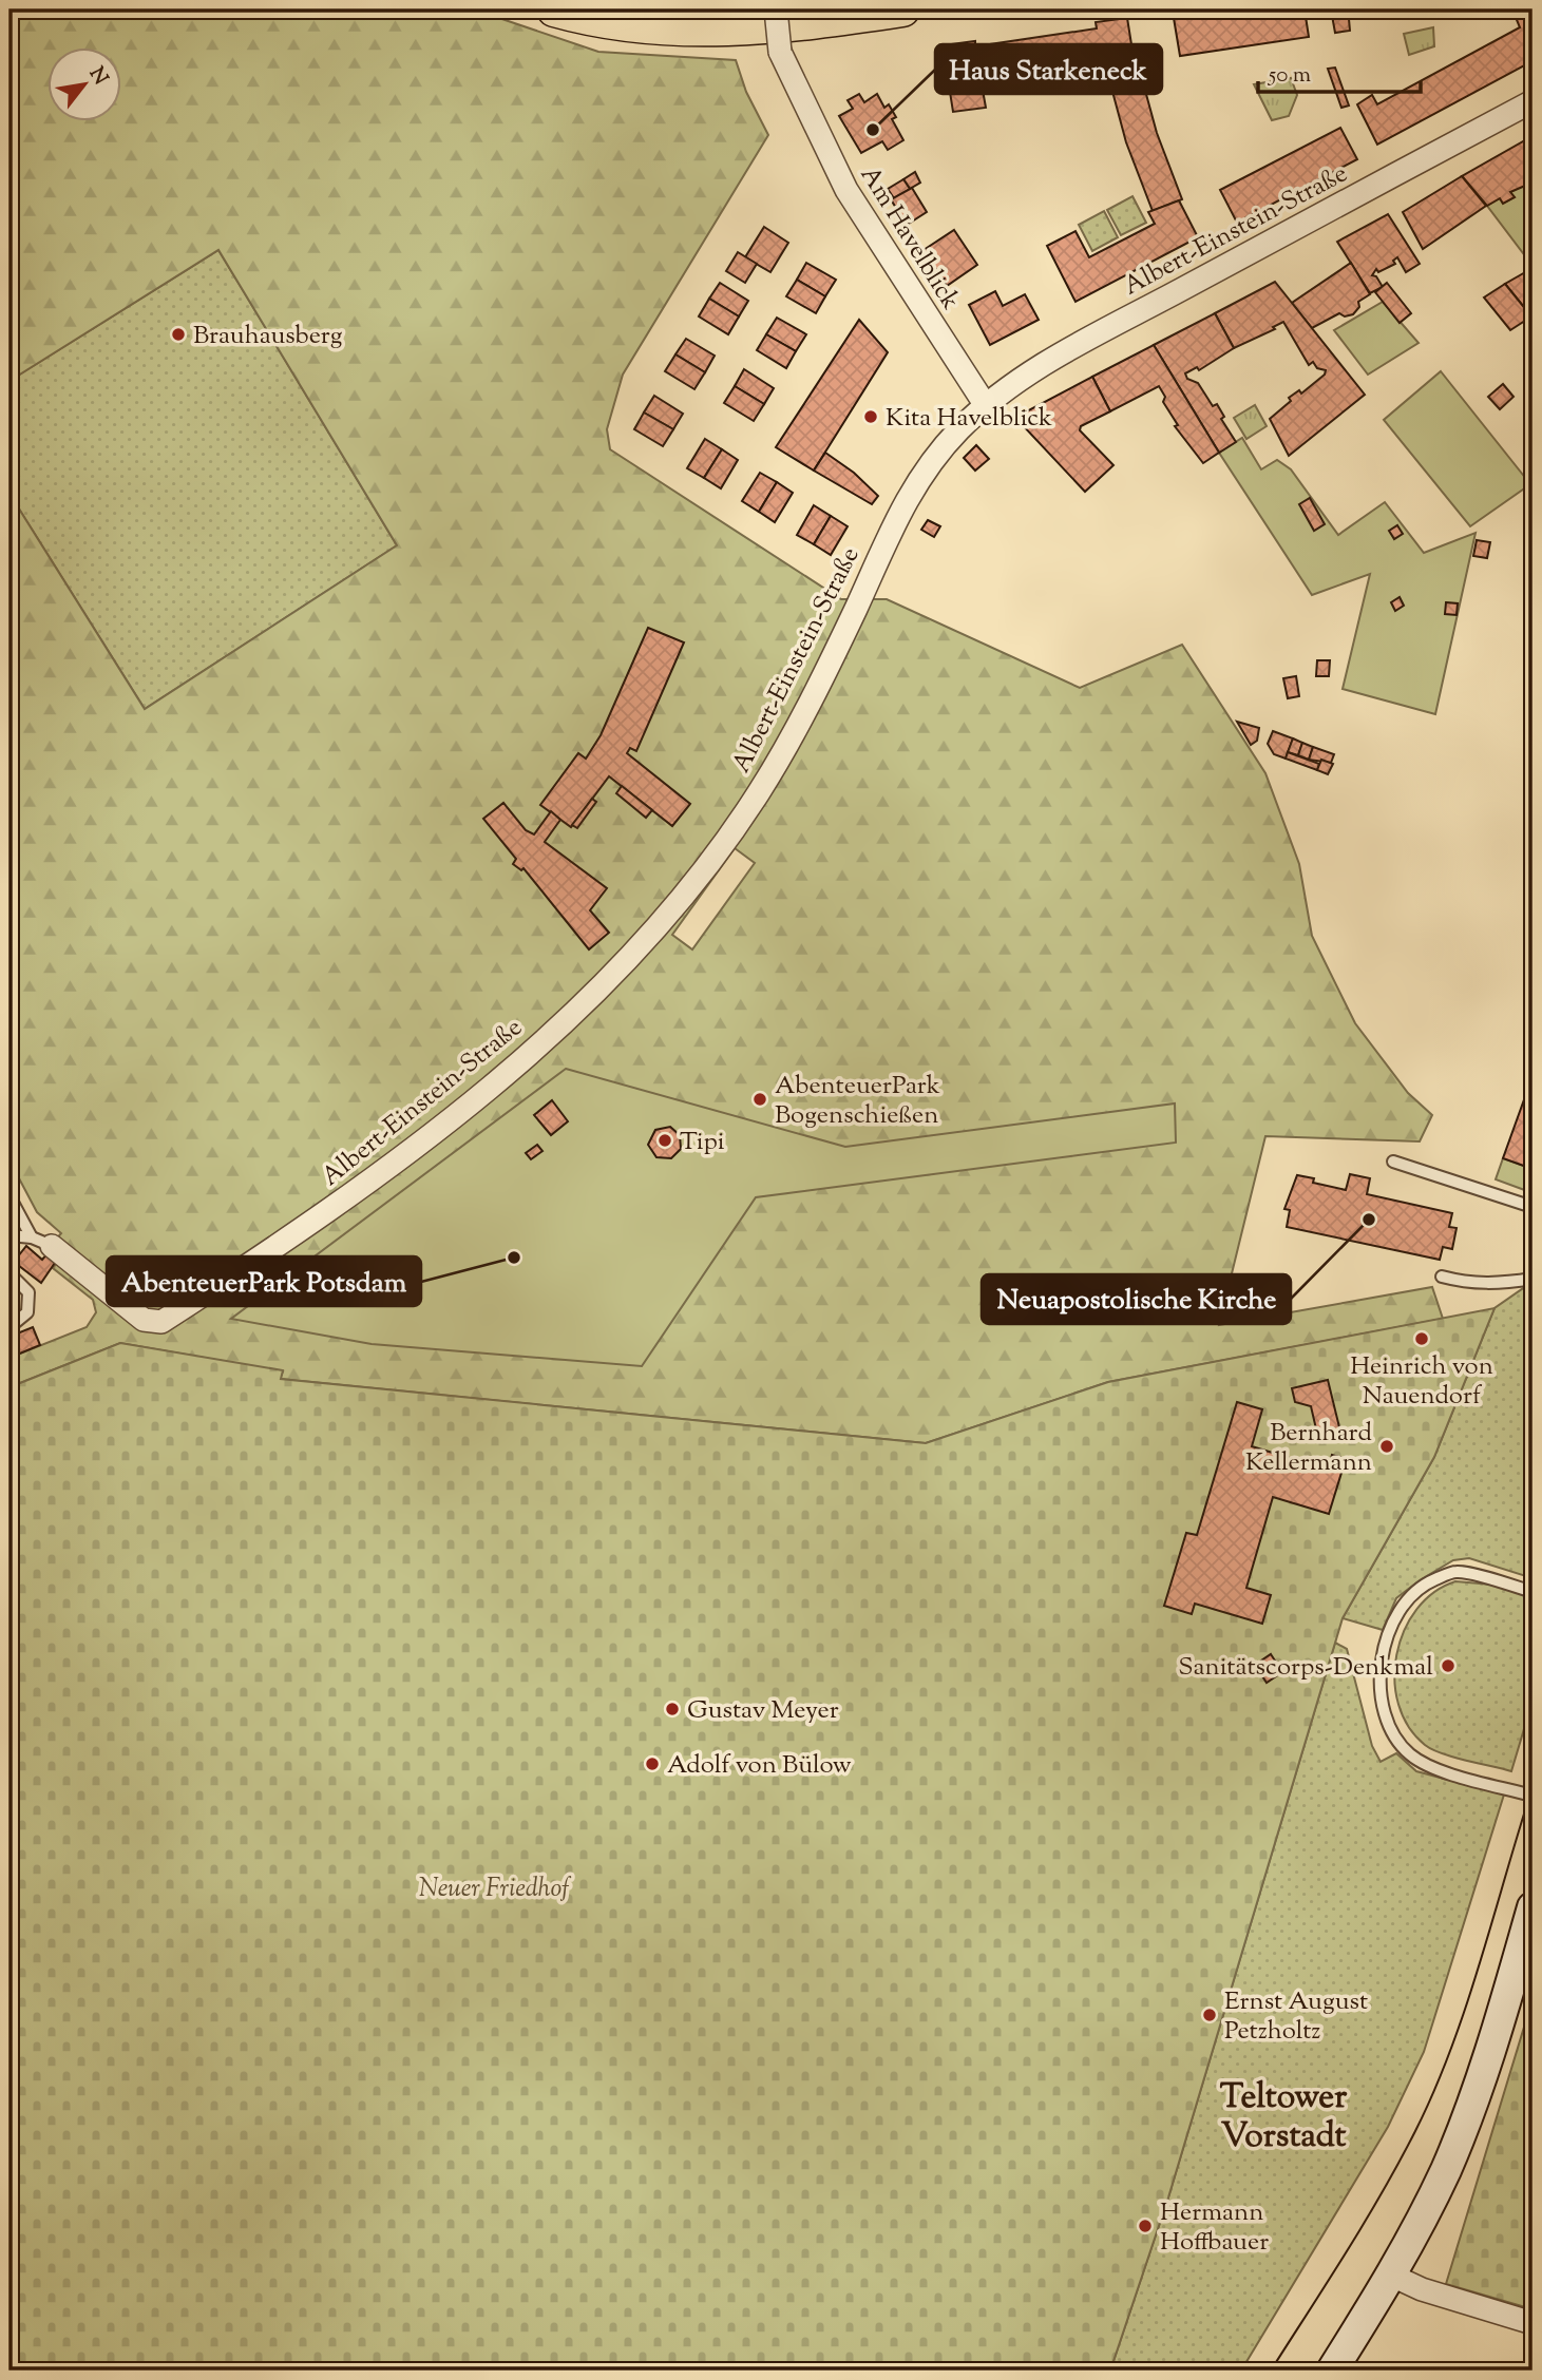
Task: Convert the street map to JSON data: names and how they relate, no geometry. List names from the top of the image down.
{
  "streets": {
    "street": ["Albert-Einstein-Straße", "Am Havelblick"]
  },
  "crossings": [
    ["Albert-Einstein-Straße", "Am Havelblick"]
  ],
  "districts": ["Teltower Vorstadt"],
  "parks": ["Neuer Friedhof"],
  "places": [
    "Haus Starkeneck",
    "Brauhausberg",
    "Kita Havelblick",
    "AbenteuerPark Bogenschießen",
    "Tipi",
    "Neuapostolische Kirche",
    "AbenteuerPark Potsdam",
    "Heinrich von Nauendorf",
    "Bernhard Kellermann",
    "Sanitätscorps-Denkmal",
    "Gustav Meyer",
    "Adolf von Bülow",
    "Ernst August Petzholtz",
    "Hermann Hoffbauer"
  ],
  "scale_bar": "50 m",
  "north": "top right"
}
